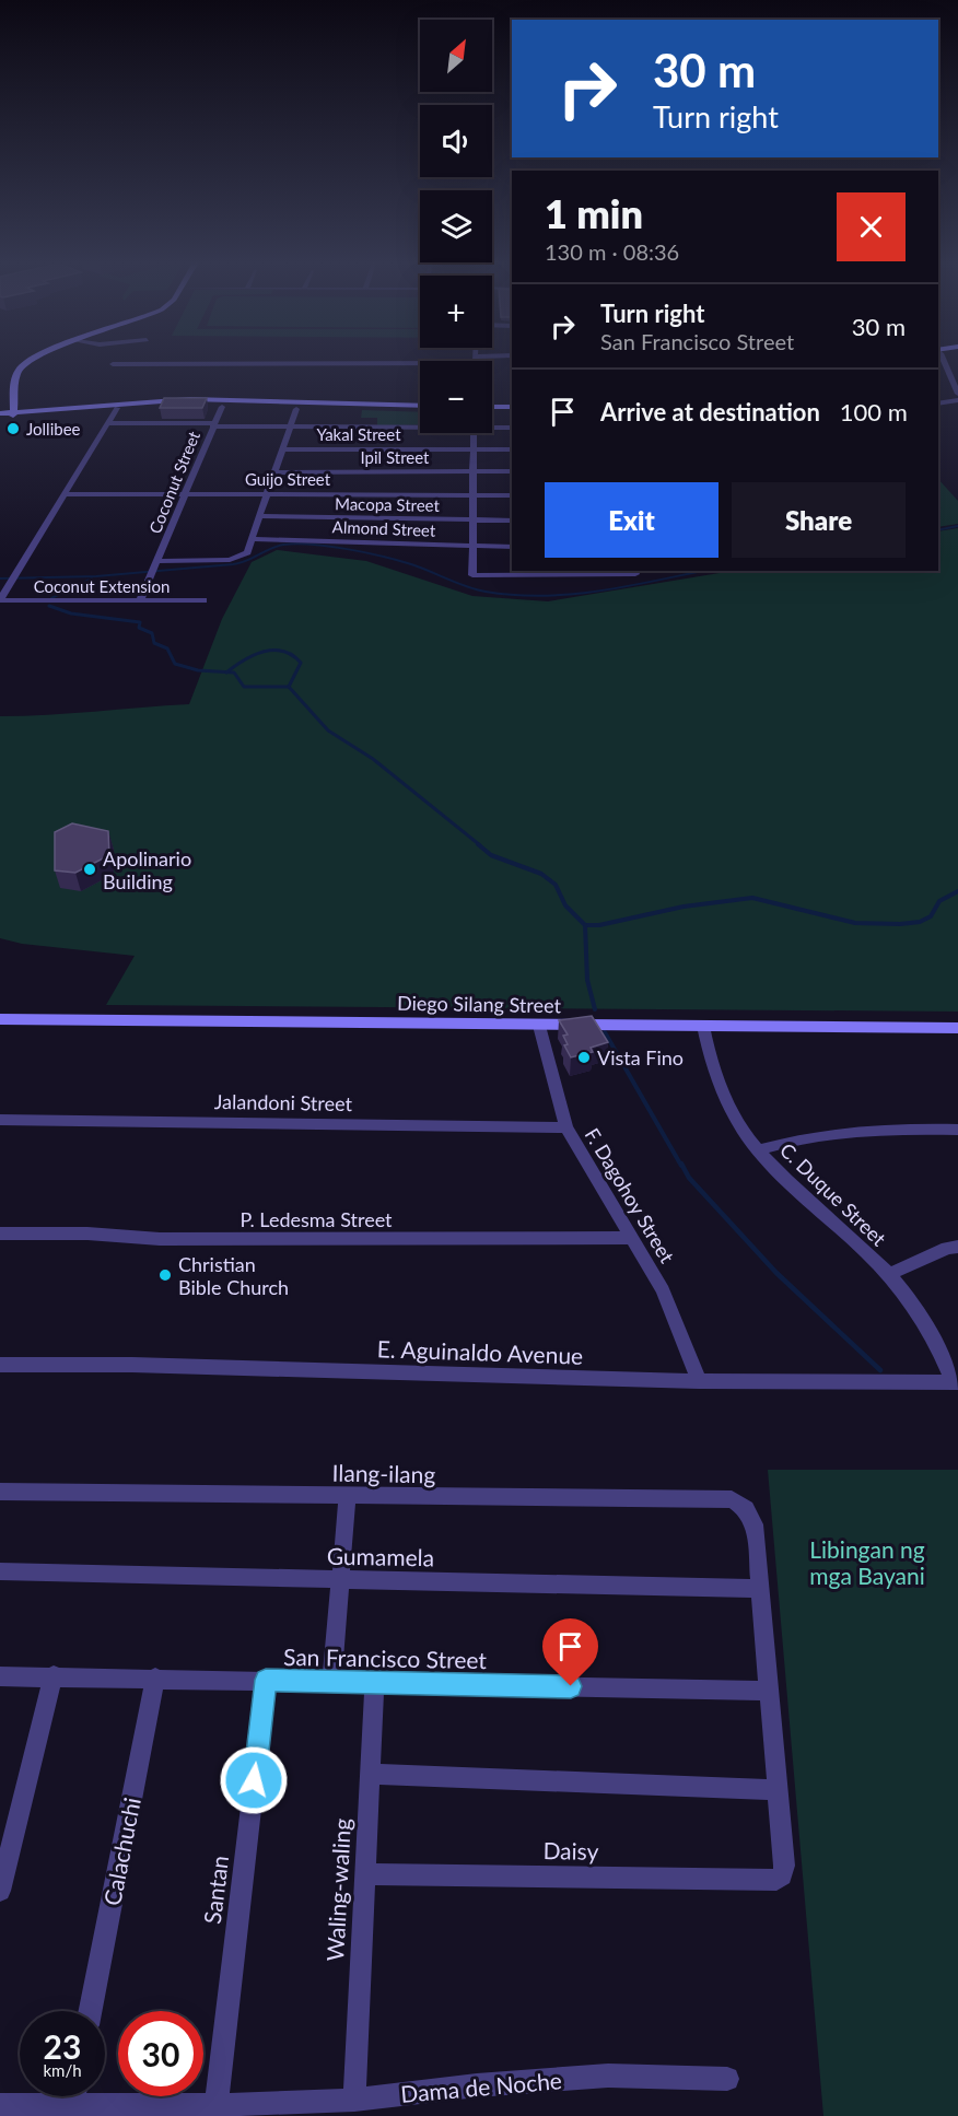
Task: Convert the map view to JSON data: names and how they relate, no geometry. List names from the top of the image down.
{
  "streets": {
    "main road": ["Diego Silang Street"],
    "street": [
      "Yakal Street",
      "Ipil Street",
      "Guijo Street",
      "Coconut Street",
      "Macopa Street",
      "Almond Street",
      "Coconut Extension",
      "Jalandoni Street",
      "C. Duque Street",
      "F. Dagohoy Street",
      "P. Ledesma Street",
      "E. Aguinaldo Avenue",
      "Ilang-ilang",
      "Gumamela",
      "San Francisco Street",
      "Daisy",
      "Calachuchi",
      "Santan",
      "Waling-waling",
      "Dama de Noche"
    ]
  },
  "crossings": [
    ["Guijo Street", "Coconut Street"],
    ["Coconut Street", "Coconut Extension"],
    ["Diego Silang Street", "C. Duque Street"],
    ["Diego Silang Street", "F. Dagohoy Street"],
    ["Jalandoni Street", "F. Dagohoy Street"],
    ["C. Duque Street", "E. Aguinaldo Avenue"],
    ["F. Dagohoy Street", "P. Ledesma Street"],
    ["F. Dagohoy Street", "E. Aguinaldo Avenue"],
    ["Ilang-ilang", "Gumamela"],
    ["San Francisco Street", "Calachuchi"],
    ["San Francisco Street", "Santan"],
    ["San Francisco Street", "Waling-waling"],
    ["Daisy", "Waling-waling"],
    ["Santan", "Dama de Noche"],
    ["Waling-waling", "Dama de Noche"]
  ],
  "parks": ["Libingan ng mga Bayani"],
  "places": [
    "Jollibee",
    "Apolinario Building",
    "Vista Fino",
    "Christian Bible Church"
  ],
  "north": "top right",
  "page": {
    "map_buttons": ["+", "−"],
    "turn": ["30 m", "Turn right"],
    "heading": ["1 min", "130 m · 08:36"],
    "list": [
      {
        "name": "Turn right",
        "note": "San Francisco Street",
        "value": "30 m"
      },
      {
        "name": "Arrive at destination",
        "value": "100 m"
      }
    ],
    "buttons": ["Exit", "Share"],
    "speed": "23 km/h",
    "limit": "30"
  }
}
